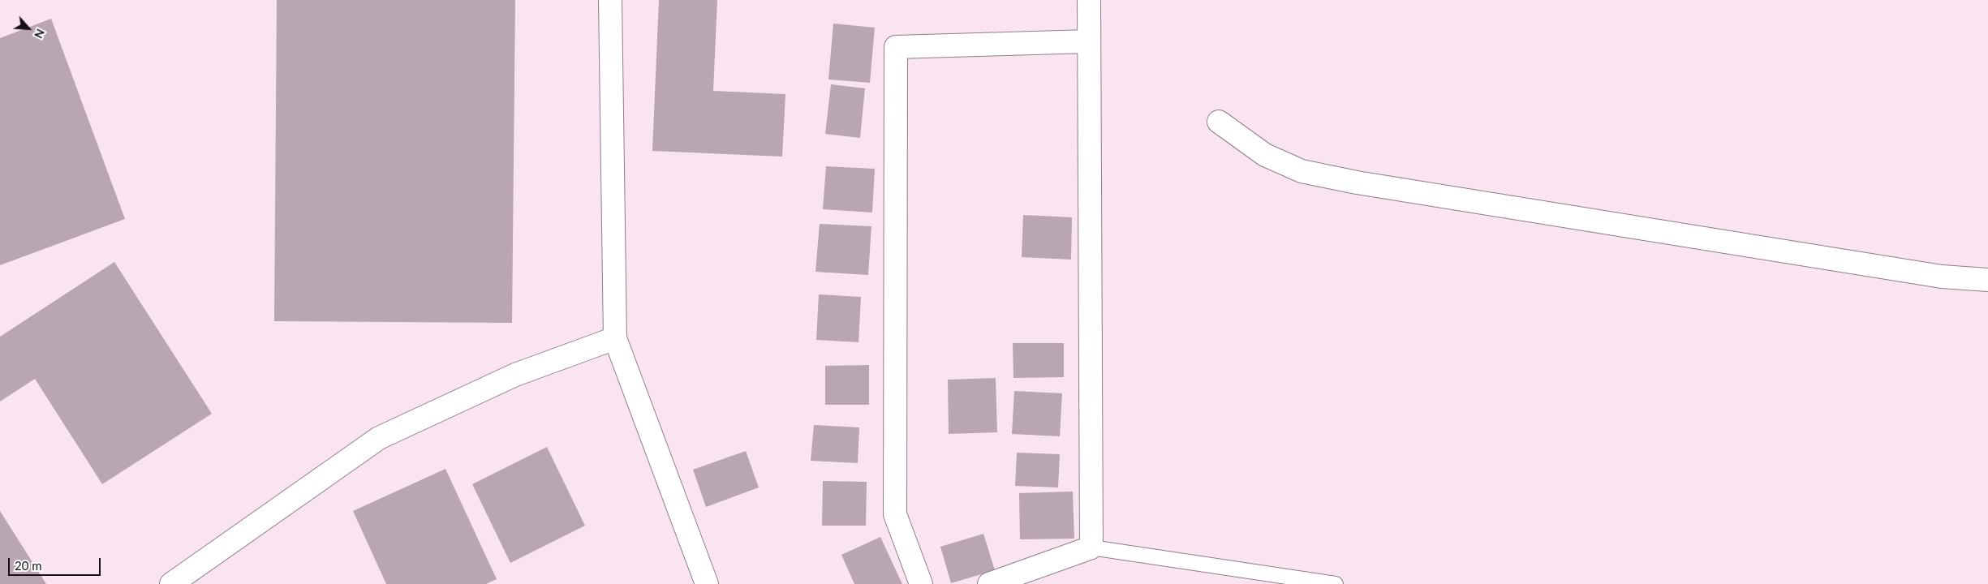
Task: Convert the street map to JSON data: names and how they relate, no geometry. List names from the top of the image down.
{
  "scale_bar": "20 m",
  "north": "bottom right"
}
